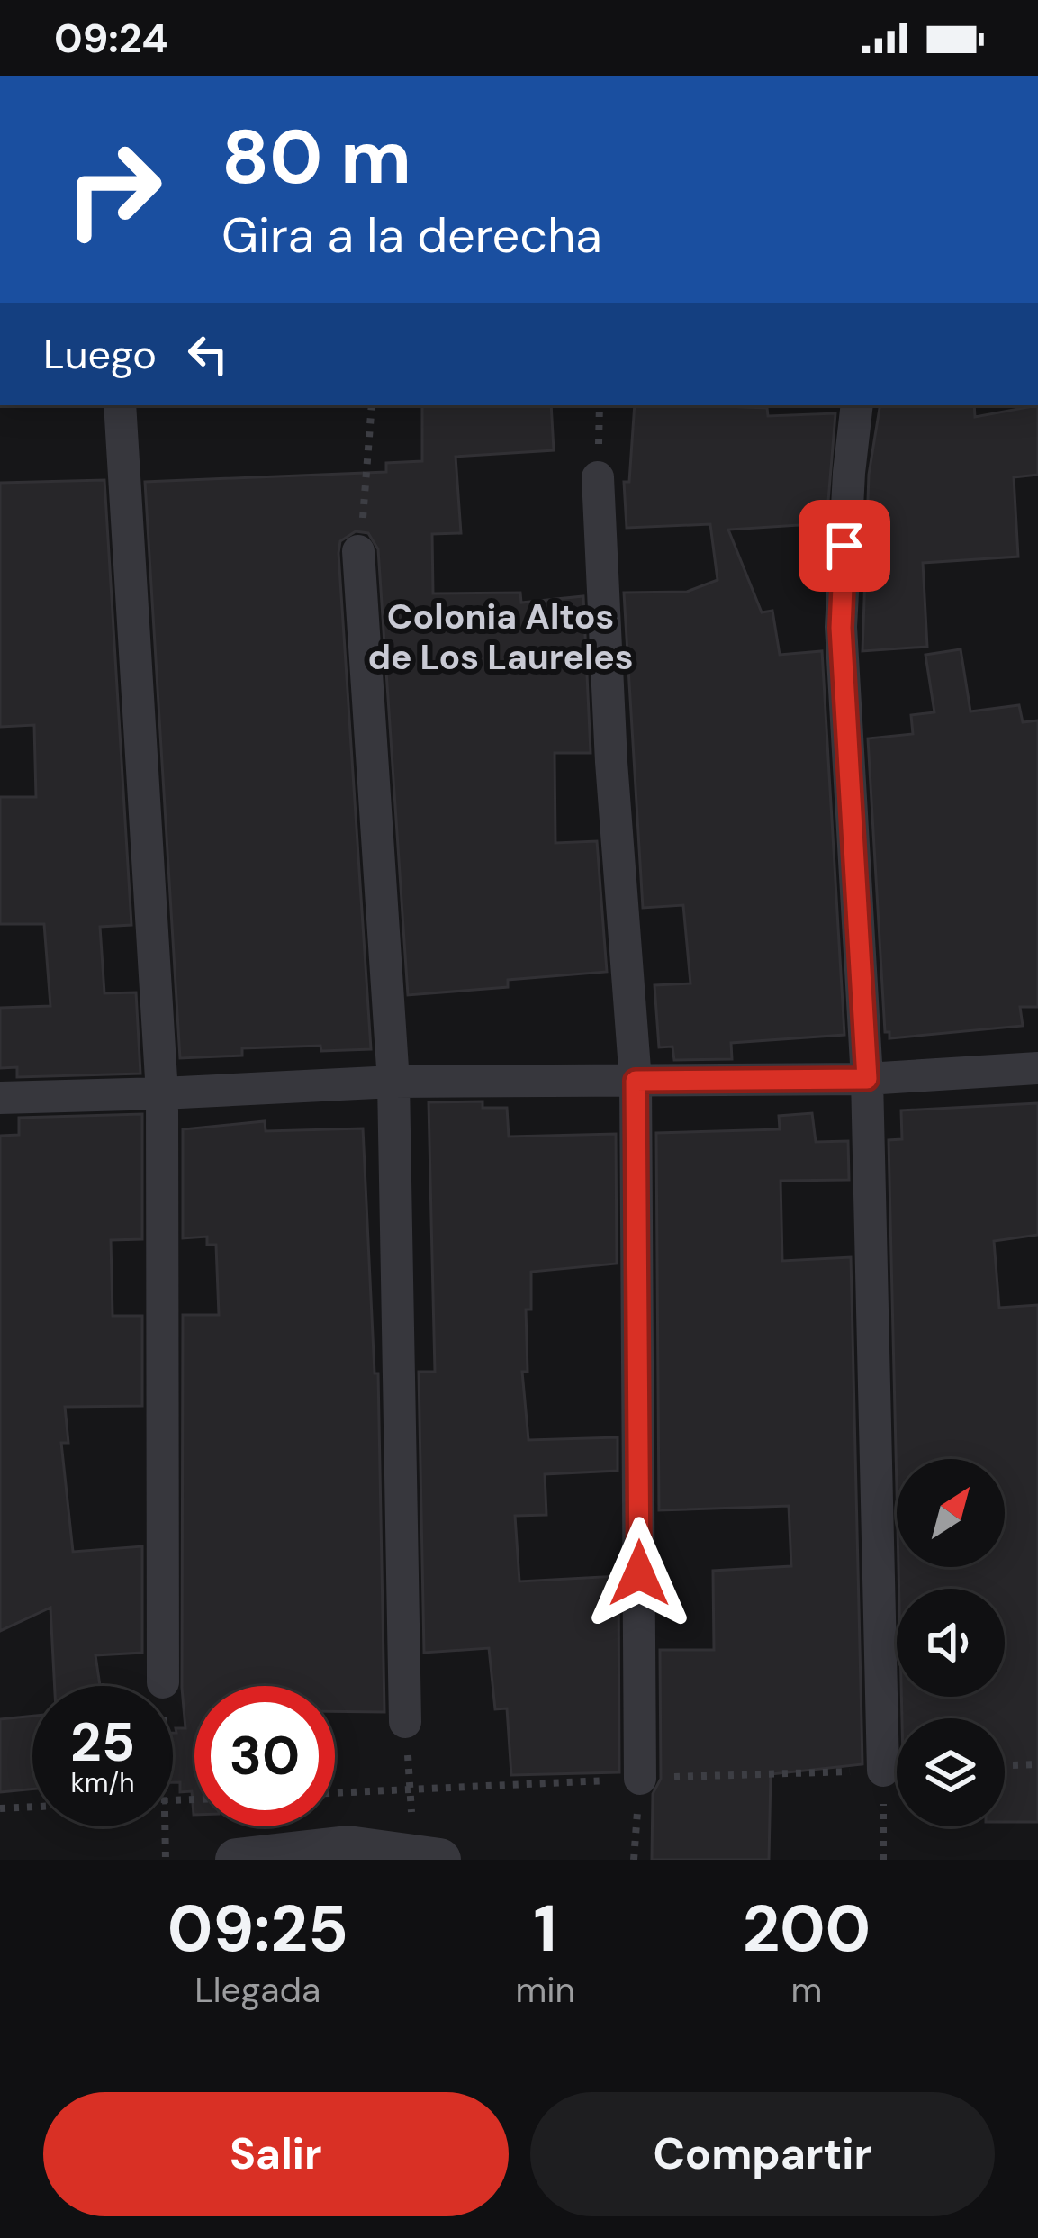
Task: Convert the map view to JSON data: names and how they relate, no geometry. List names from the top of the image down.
{
  "districts": ["Colonia Altos de Los Laureles"],
  "north": "top right",
  "page": {
    "status": "09:24",
    "turn": ["80 m", "Gira a la derecha"],
    "then": "Luego",
    "speed": "25 km/h",
    "limit": "30",
    "eta": [
      "09:25",
      "Llegada",
      "1",
      "min",
      "200",
      "m"
    ],
    "buttons": ["Salir", "Compartir"]
  }
}
